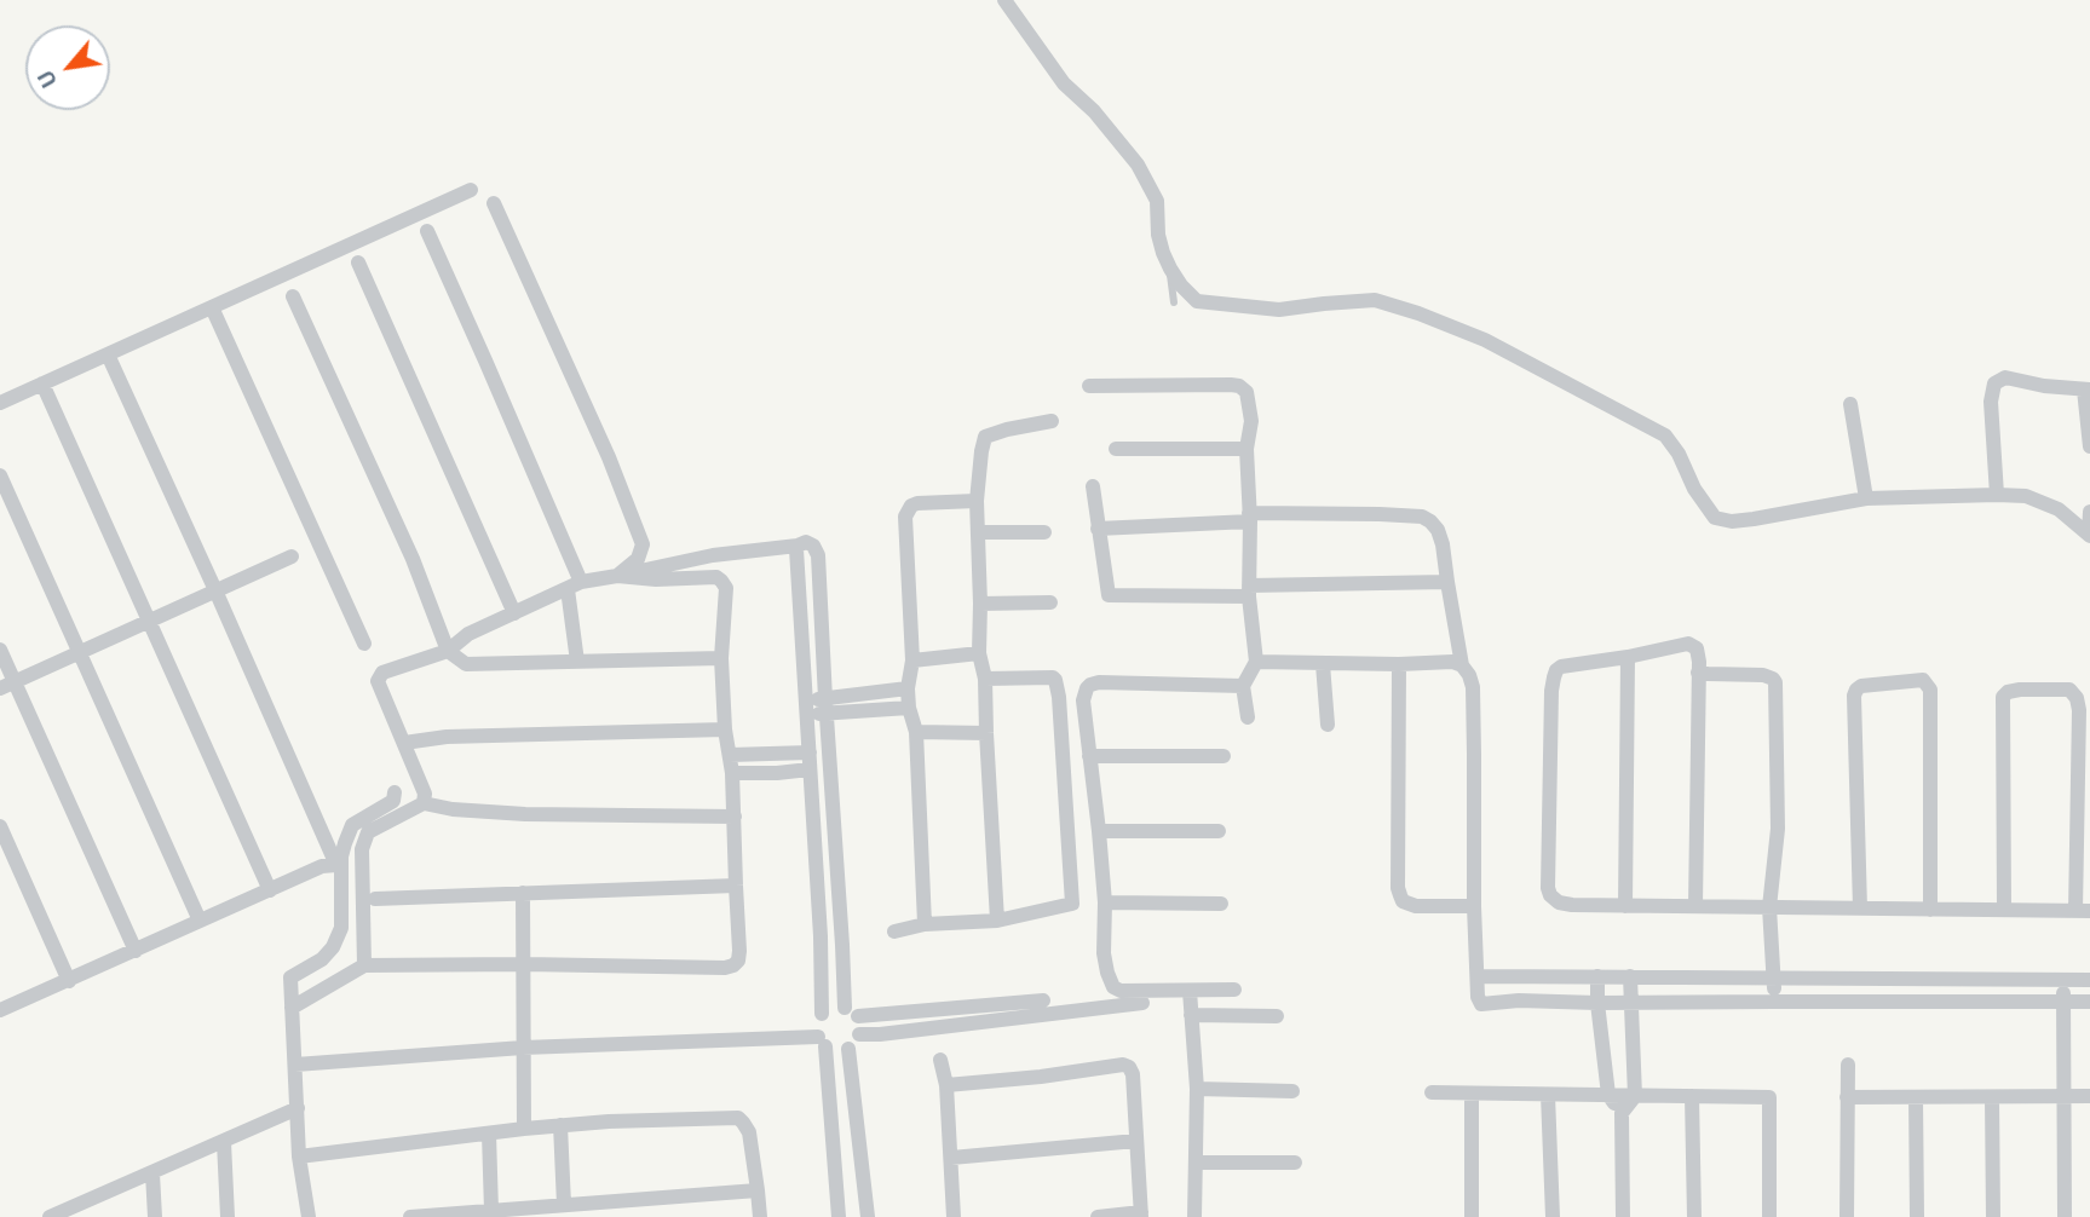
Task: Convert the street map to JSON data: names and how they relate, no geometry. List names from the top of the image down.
{
  "north": "bottom left"
}
